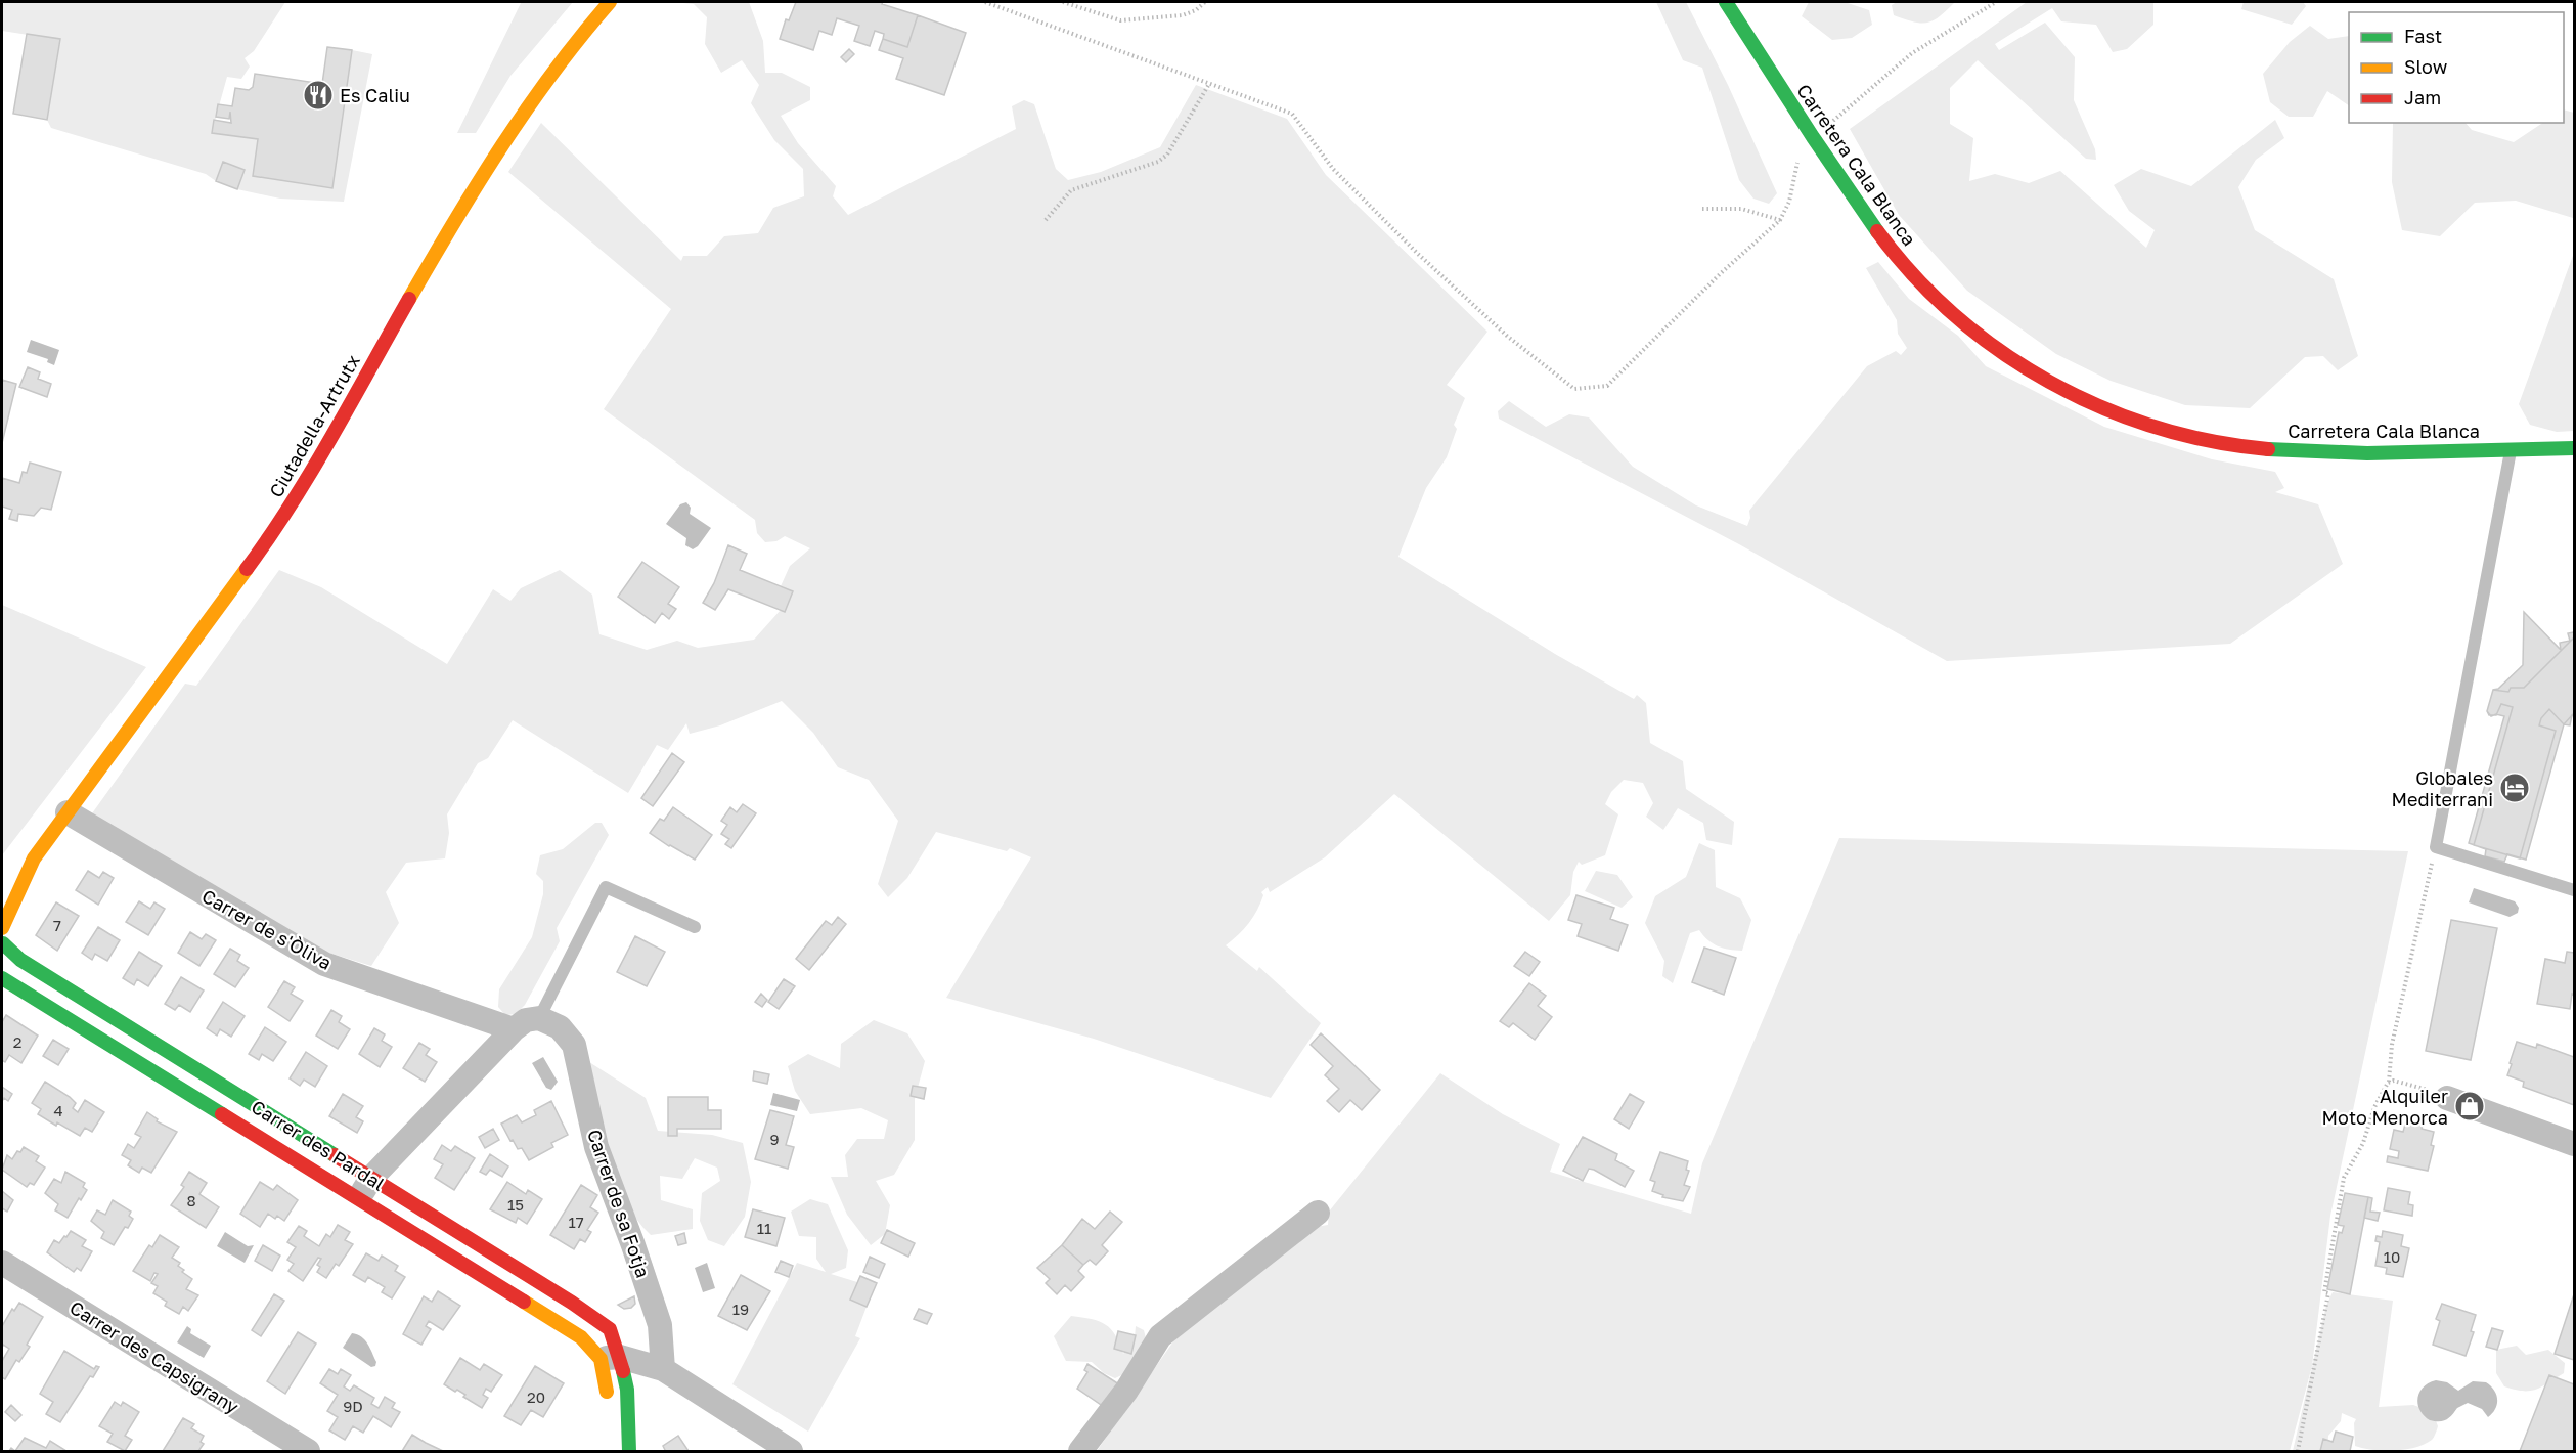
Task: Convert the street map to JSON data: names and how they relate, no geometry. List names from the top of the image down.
{
  "streets": {
    "street": [
      "Carretera Cala Blanca",
      "Ciutadella-Artrutx",
      "Carrer de s'Òliva",
      "Carrer des Pardal",
      "Carrer de sa Fotja",
      "Carrer des Capsigrany"
    ]
  },
  "crossings": [
    ["Ciutadella-Artrutx", "Carrer de s'Òliva"]
  ],
  "places": {
    "restaurant": ["Es Caliu"],
    "hotel": ["Globales Mediterrani"],
    "shop": ["Alquiler Moto Menorca"]
  },
  "house_numbers": [
    "7",
    "2",
    "4",
    "9",
    "8",
    "15",
    "17",
    "11",
    "10",
    "19",
    "20",
    "9D"
  ],
  "legend": ["Fast", "Slow", "Jam"]
}
